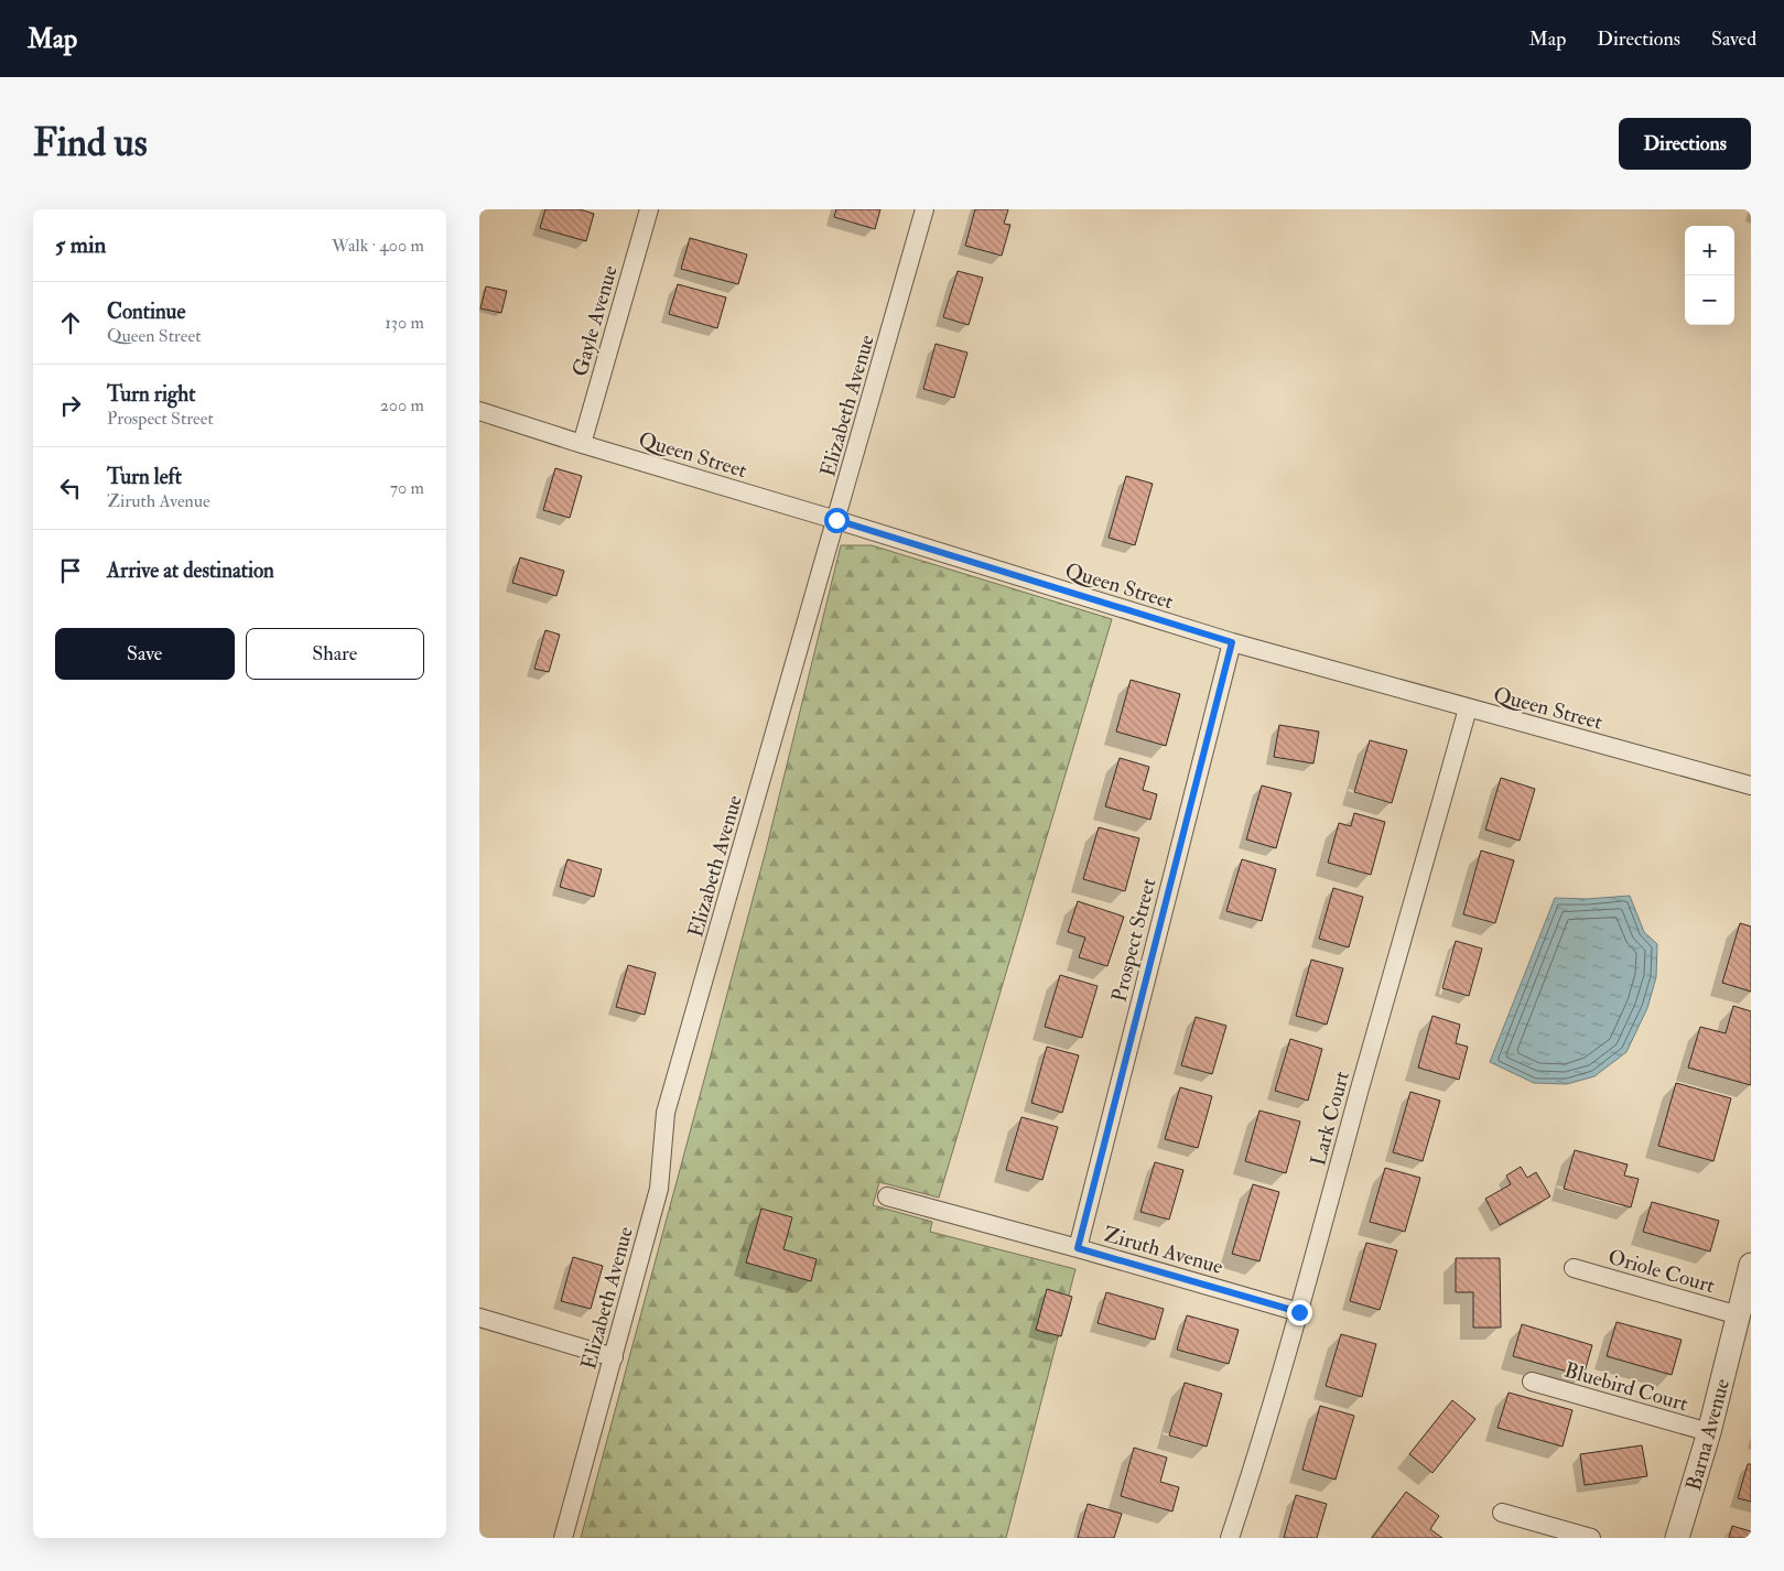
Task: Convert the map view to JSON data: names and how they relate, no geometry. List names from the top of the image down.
{
  "streets": {
    "street": [
      "Gayle Avenue",
      "Elizabeth Avenue",
      "Queen Street",
      "Prospect Street",
      "Lark Court",
      "Ziruth Avenue",
      "Oriole Court",
      "Bluebird Court",
      "Barna Avenue"
    ]
  },
  "crossings": [
    ["Gayle Avenue", "Queen Street"],
    ["Elizabeth Avenue", "Queen Street"],
    ["Queen Street", "Prospect Street"],
    ["Queen Street", "Lark Court"],
    ["Prospect Street", "Ziruth Avenue"],
    ["Lark Court", "Ziruth Avenue"],
    ["Oriole Court", "Barna Avenue"],
    ["Bluebird Court", "Barna Avenue"]
  ],
  "page": {
    "header": "Map",
    "nav": ["Map", "Directions", "Saved"],
    "buttons": [
      "Directions",
      ["Save", "Share"]
    ],
    "title": "Find us",
    "heading": ["5 min", "Walk · 400 m"],
    "map_buttons": ["+", "−"],
    "list": [
      ["Continue", "Queen Street", "130 m"],
      ["Turn right", "Prospect Street", "200 m"],
      ["Turn left", "Ziruth Avenue", "70 m"],
      "Arrive at destination"
    ]
  }
}
